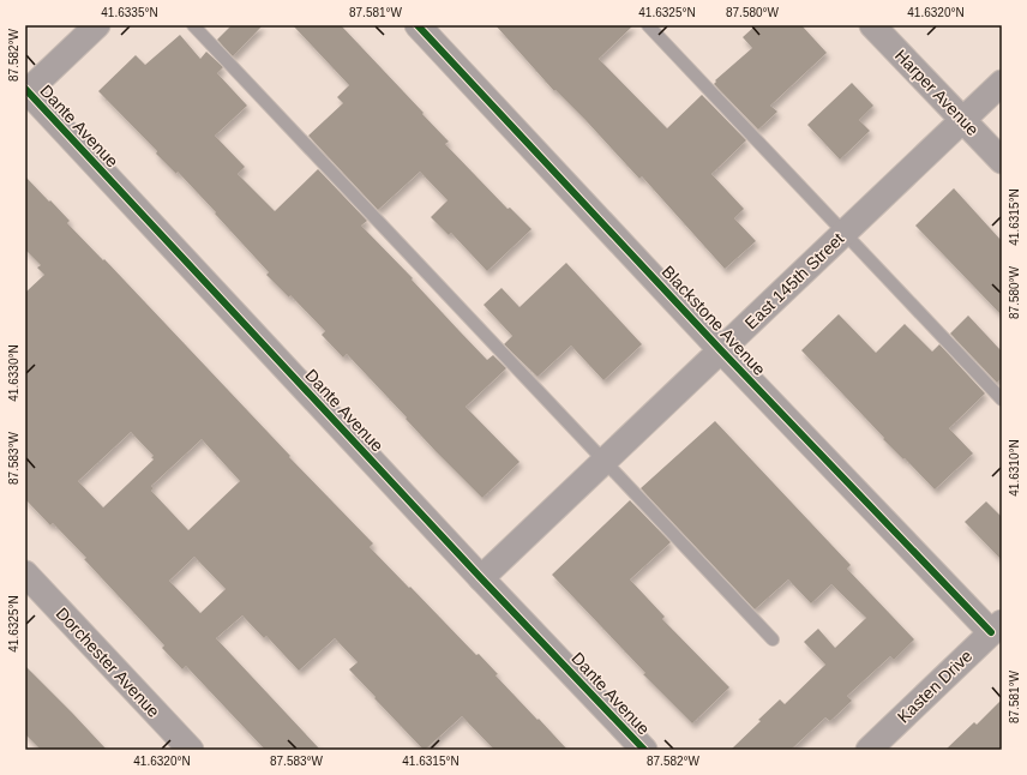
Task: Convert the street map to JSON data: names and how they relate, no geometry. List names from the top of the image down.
{
  "streets": {
    "street": [
      "Harper Avenue",
      "Dante Avenue",
      "East 145th Street",
      "Blackstone Avenue",
      "Dorchester Avenue",
      "Kasten Drive"
    ]
  },
  "crossings": [
    ["Harper Avenue", "East 145th Street"],
    ["Dante Avenue", "East 145th Street"],
    ["East 145th Street", "Blackstone Avenue"],
    ["Blackstone Avenue", "Kasten Drive"]
  ],
  "coordinates": [
    "41.6335°N",
    "87.581°W",
    "41.6325°N",
    "87.580°W",
    "41.6320°N",
    "87.582°W",
    "41.6315°N",
    "41.6330°N",
    "87.583°W",
    "41.6310°N"
  ]
}
